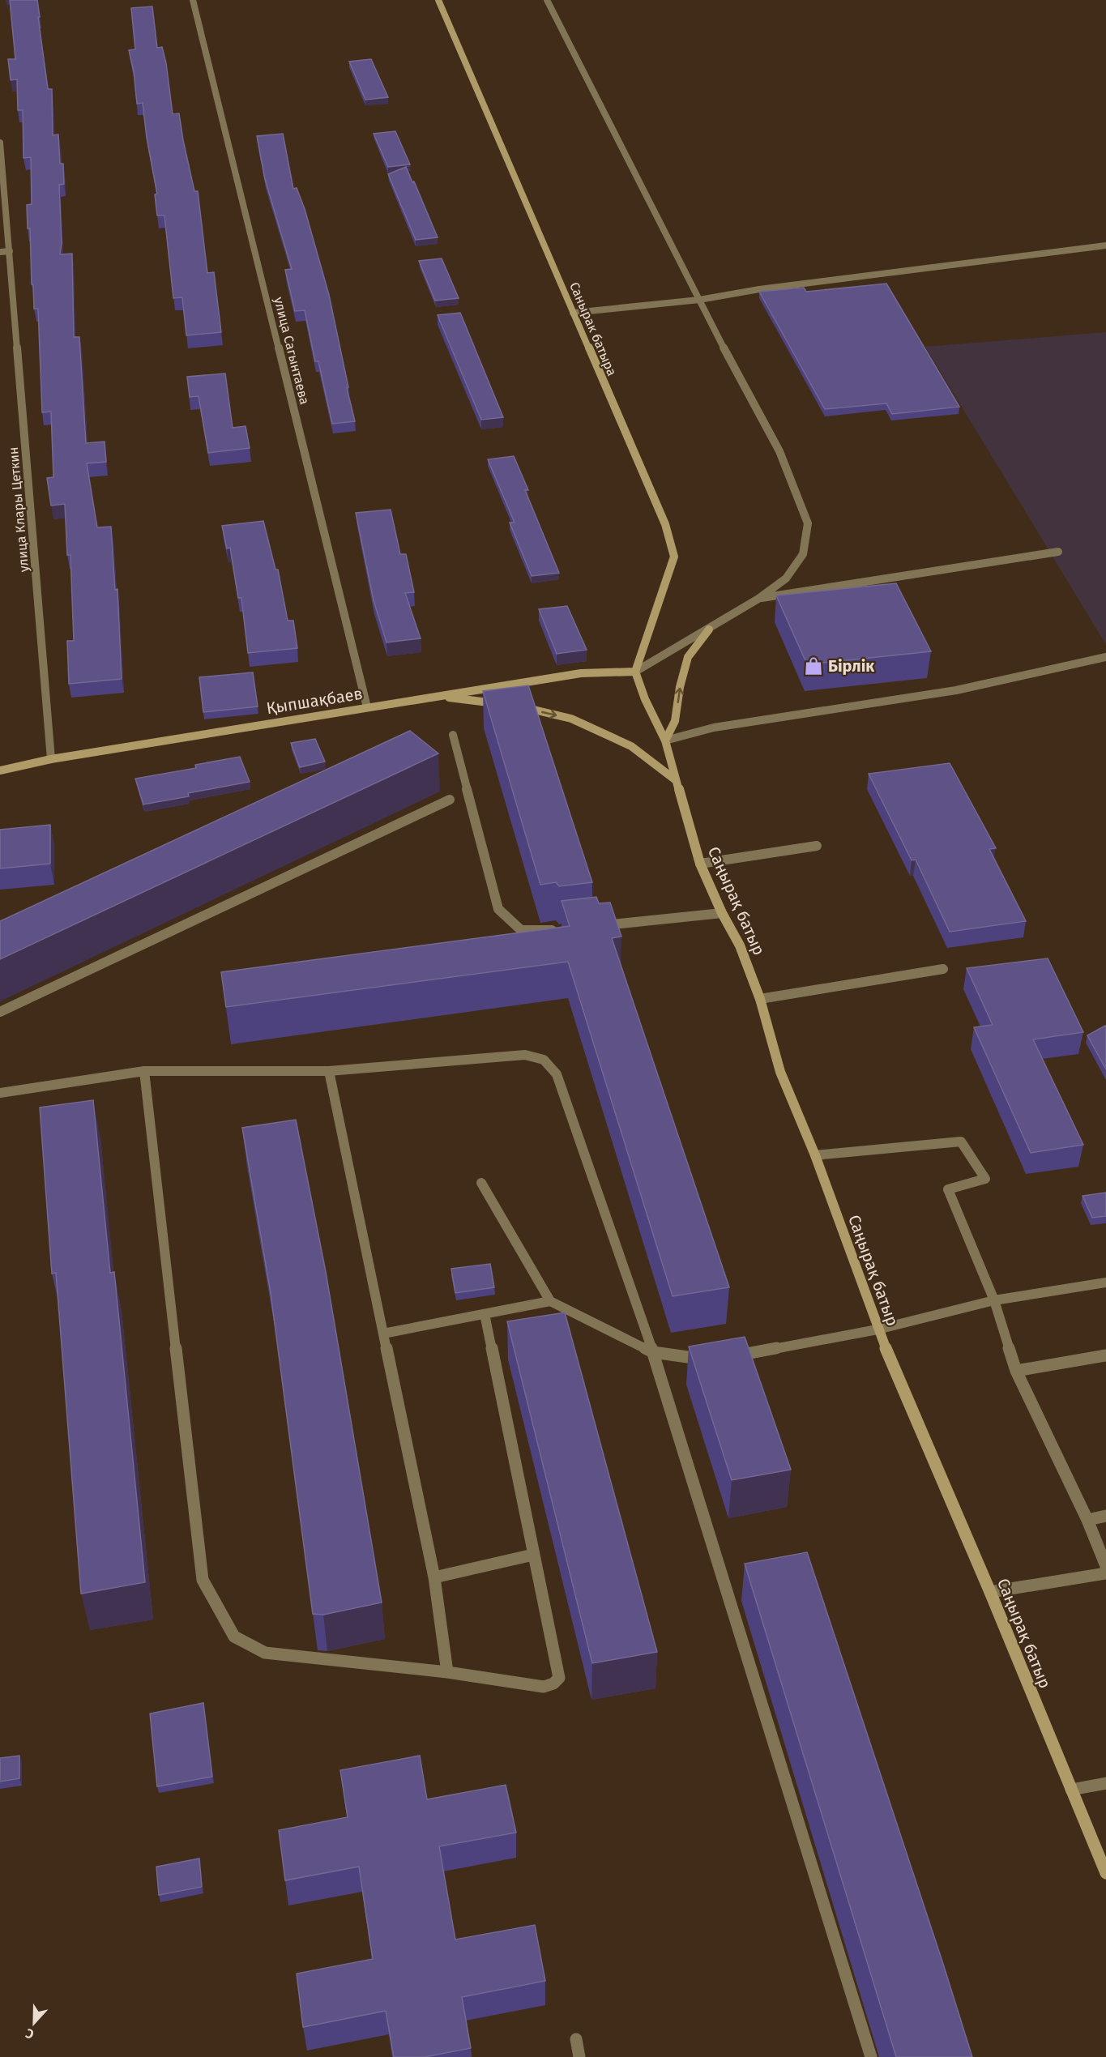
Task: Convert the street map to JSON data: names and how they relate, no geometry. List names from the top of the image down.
{
  "streets": {
    "street": [
      "Санырак батыра",
      "улица Сагынтаева",
      "улица Клары Цеткин",
      "Қыпшақбаев",
      "Саңырақ батыр"
    ]
  },
  "crossings": [
    ["Санырак батыра", "Қыпшақбаев"],
    ["Санырак батыра", "Саңырақ батыр"],
    ["улица Сагынтаева", "Қыпшақбаев"],
    ["улица Клары Цеткин", "Қыпшақбаев"],
    ["Қыпшақбаев", "Саңырақ батыр"]
  ],
  "places": {
    "shop": ["Бірлік"]
  },
  "north": "bottom"
}
